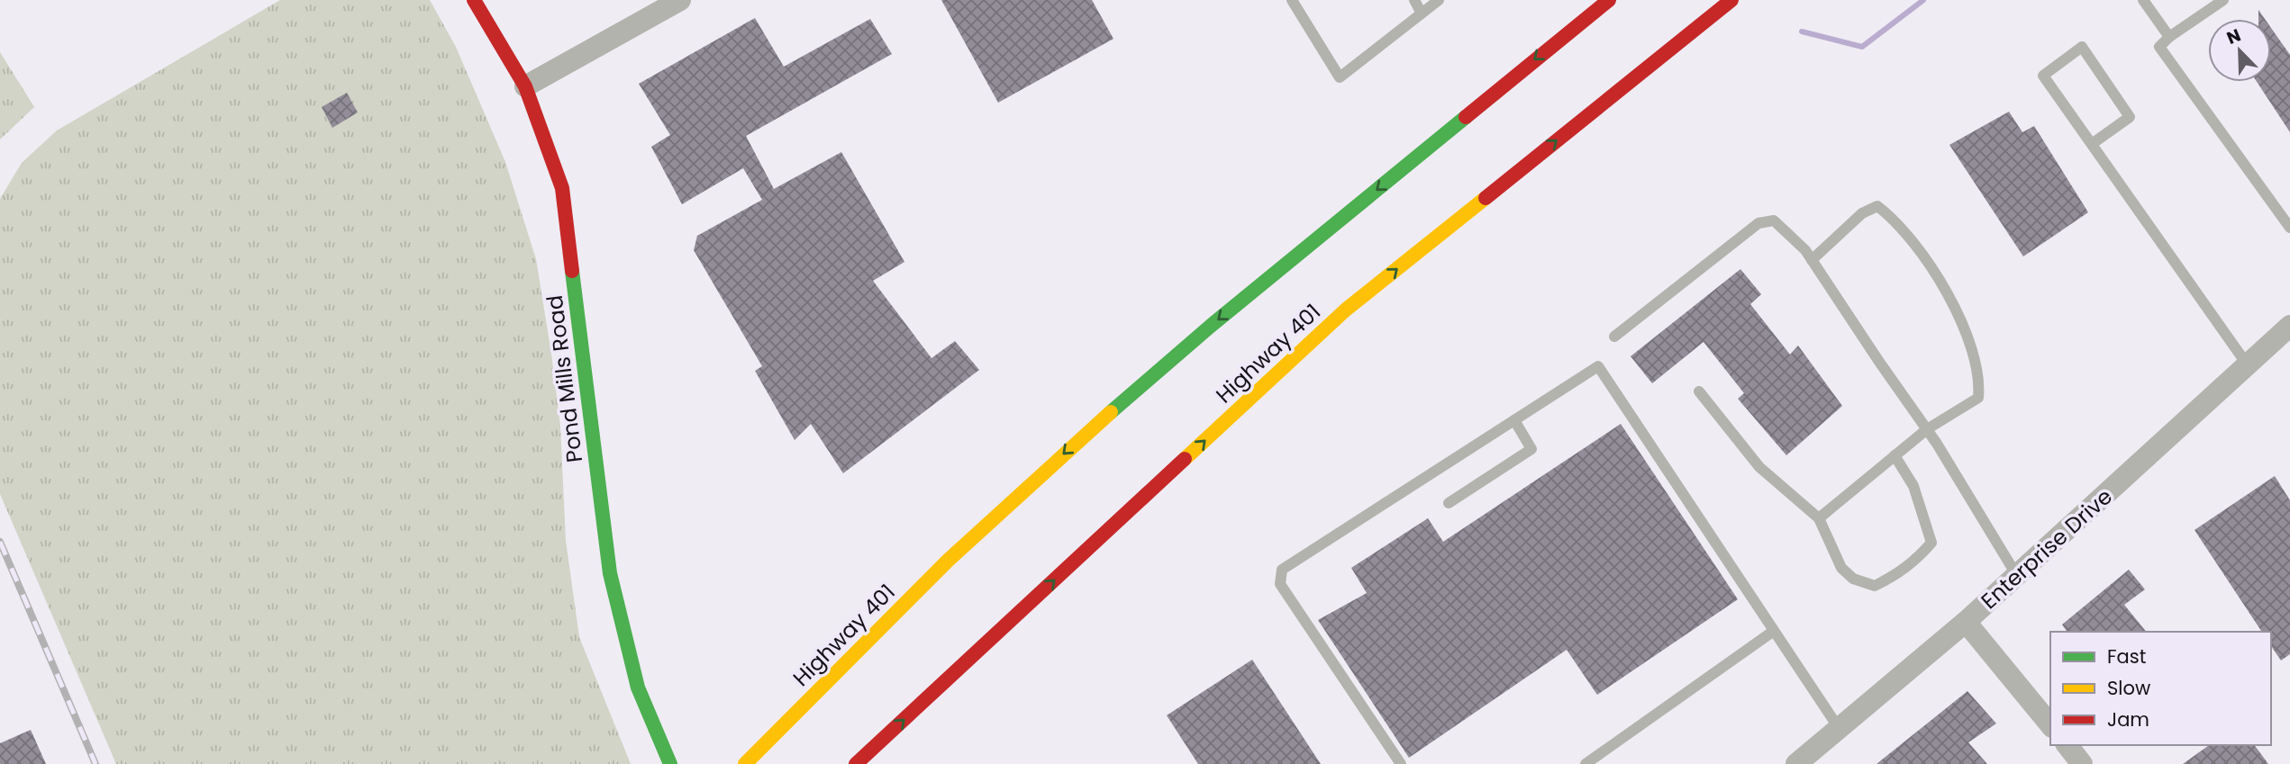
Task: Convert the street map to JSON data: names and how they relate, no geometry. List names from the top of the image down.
{
  "streets": {
    "main road": ["Highway 401", "Pond Mills Road"],
    "street": ["Enterprise Drive"]
  },
  "legend": ["Fast", "Slow", "Jam"],
  "north": "top left"
}
